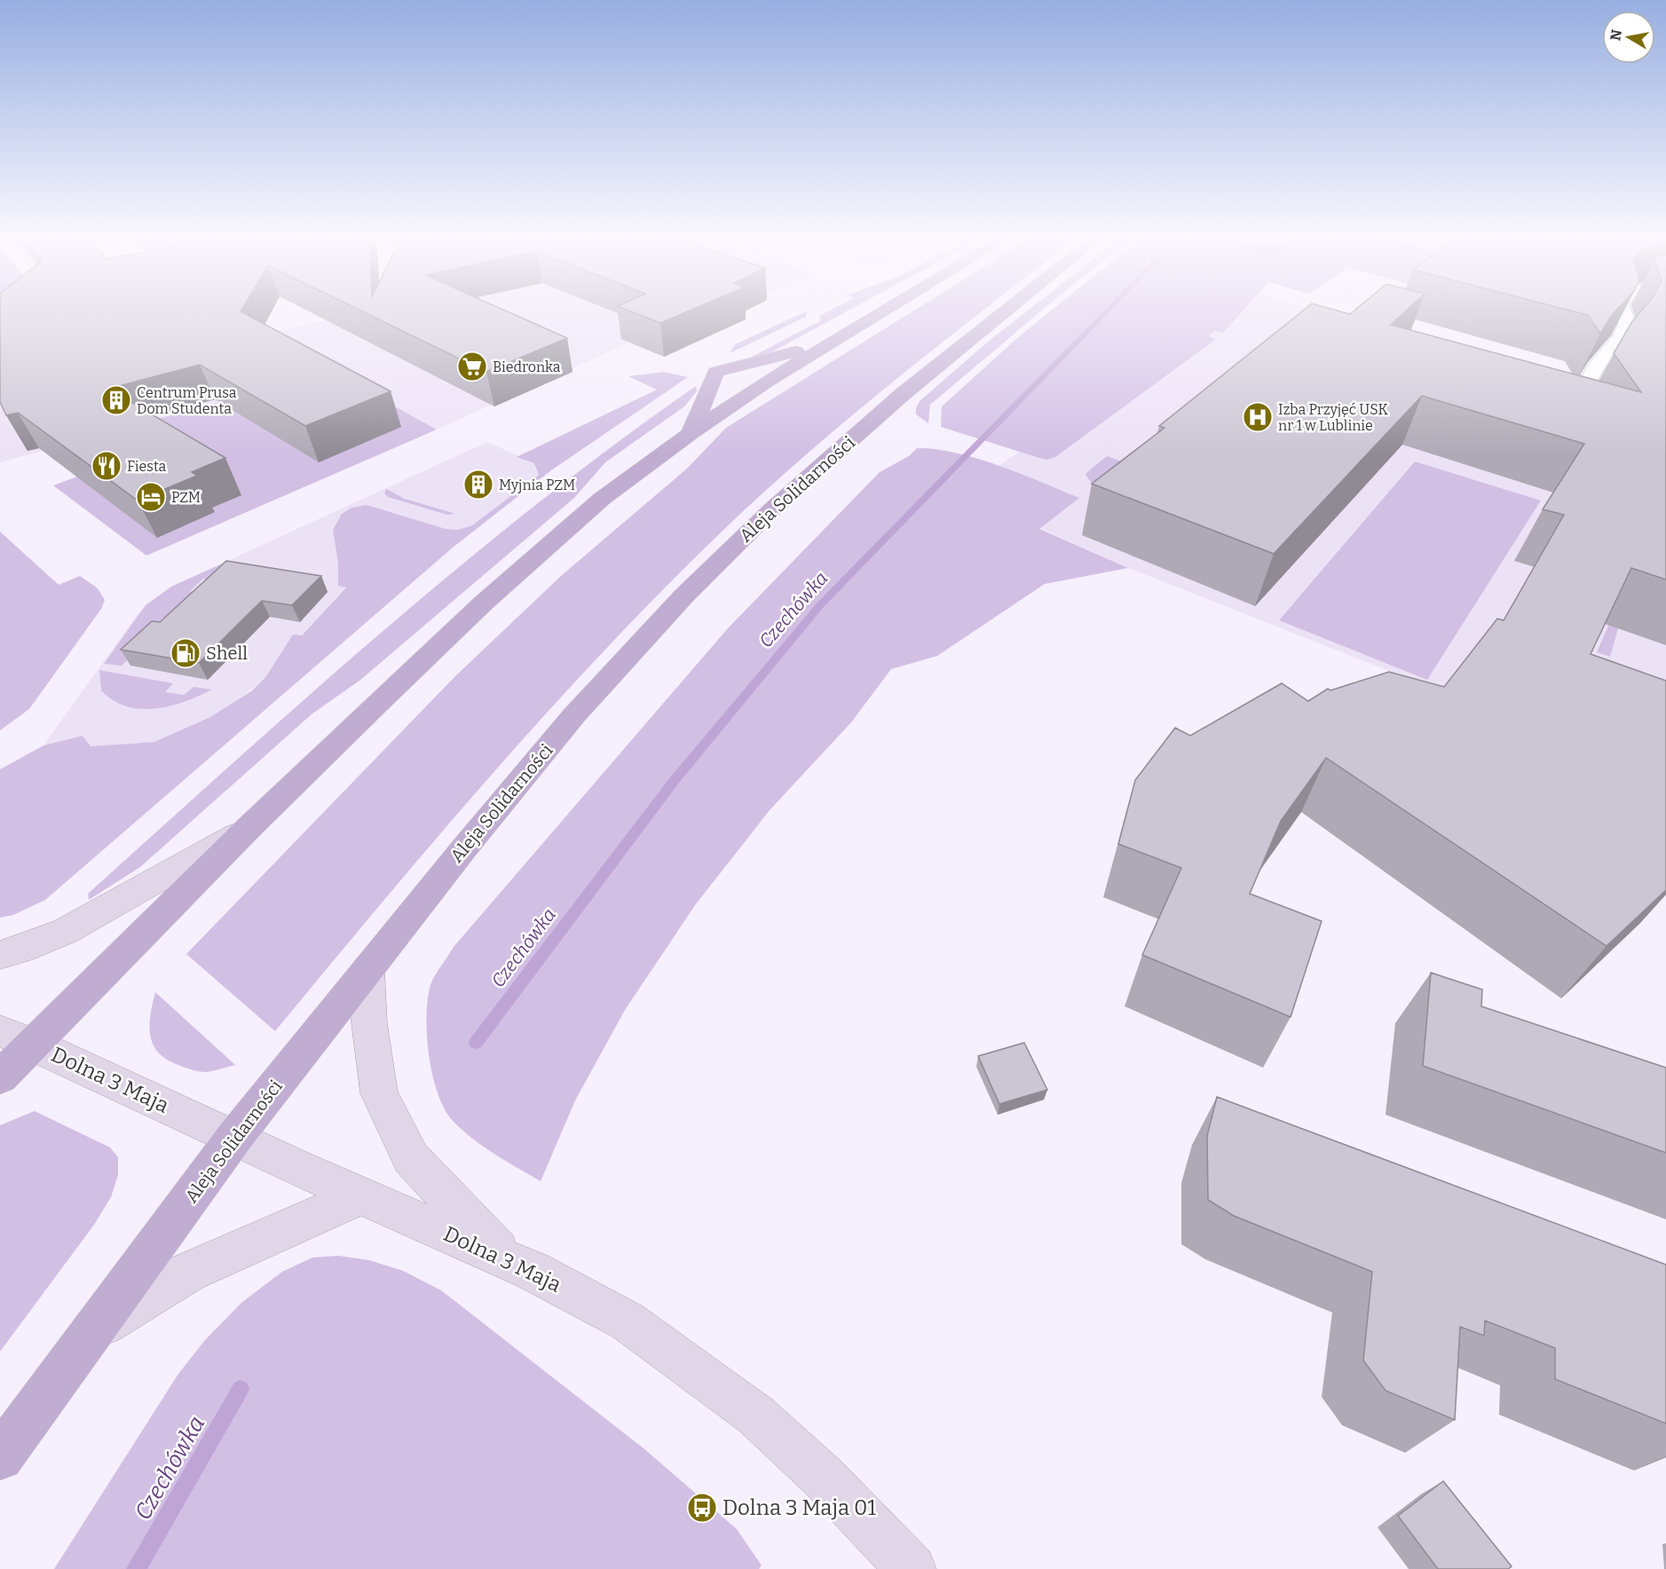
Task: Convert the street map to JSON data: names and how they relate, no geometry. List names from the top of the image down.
{
  "streets": {
    "main road": ["Aleja Solidarności"],
    "street": ["Dolna 3 Maja"]
  },
  "crossings": [
    ["Aleja Solidarności", "Dolna 3 Maja"]
  ],
  "water": ["Czechówka"],
  "places": {
    "supermarket": ["Biedronka"],
    "building": ["Centrum Prusa Dom Studenta", "Myjnia PZM"],
    "hospital": ["Izba Przyjęć USK nr 1 w Lublinie"],
    "restaurant": ["Fiesta"],
    "hotel": ["PZM"],
    "fuel station": ["Shell"],
    "bus stop": ["Dolna 3 Maja 01"]
  },
  "north": "left"
}
